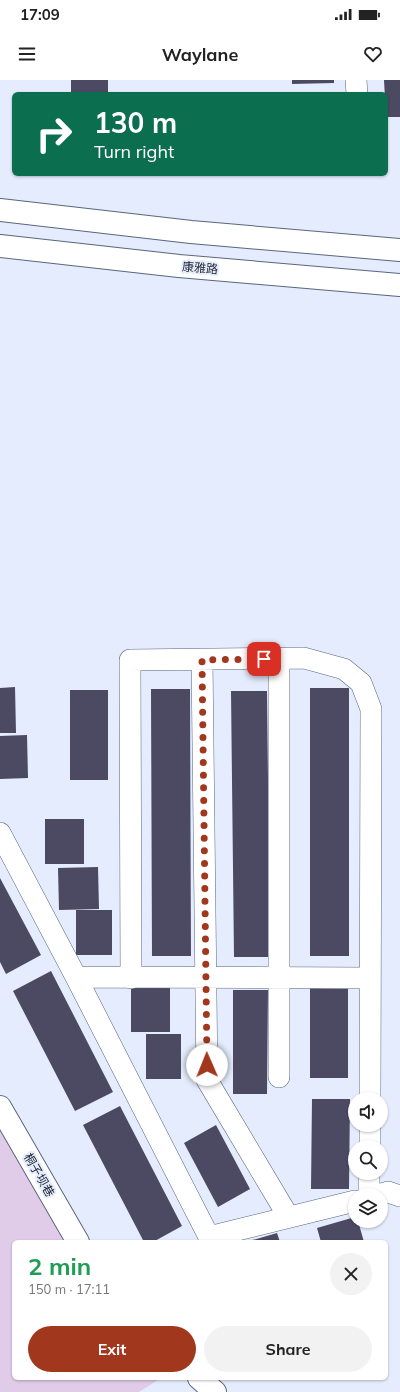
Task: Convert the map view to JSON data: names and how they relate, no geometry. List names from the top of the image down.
{
  "streets": {
    "main road": ["康雅路", "桐子坝巷"]
  },
  "page": {
    "status": "17:09",
    "header": "Waylane",
    "turn": ["130 m", "Turn right"],
    "heading": ["2 min", "150 m · 17:11"],
    "buttons": ["Exit", "Share"]
  }
}
